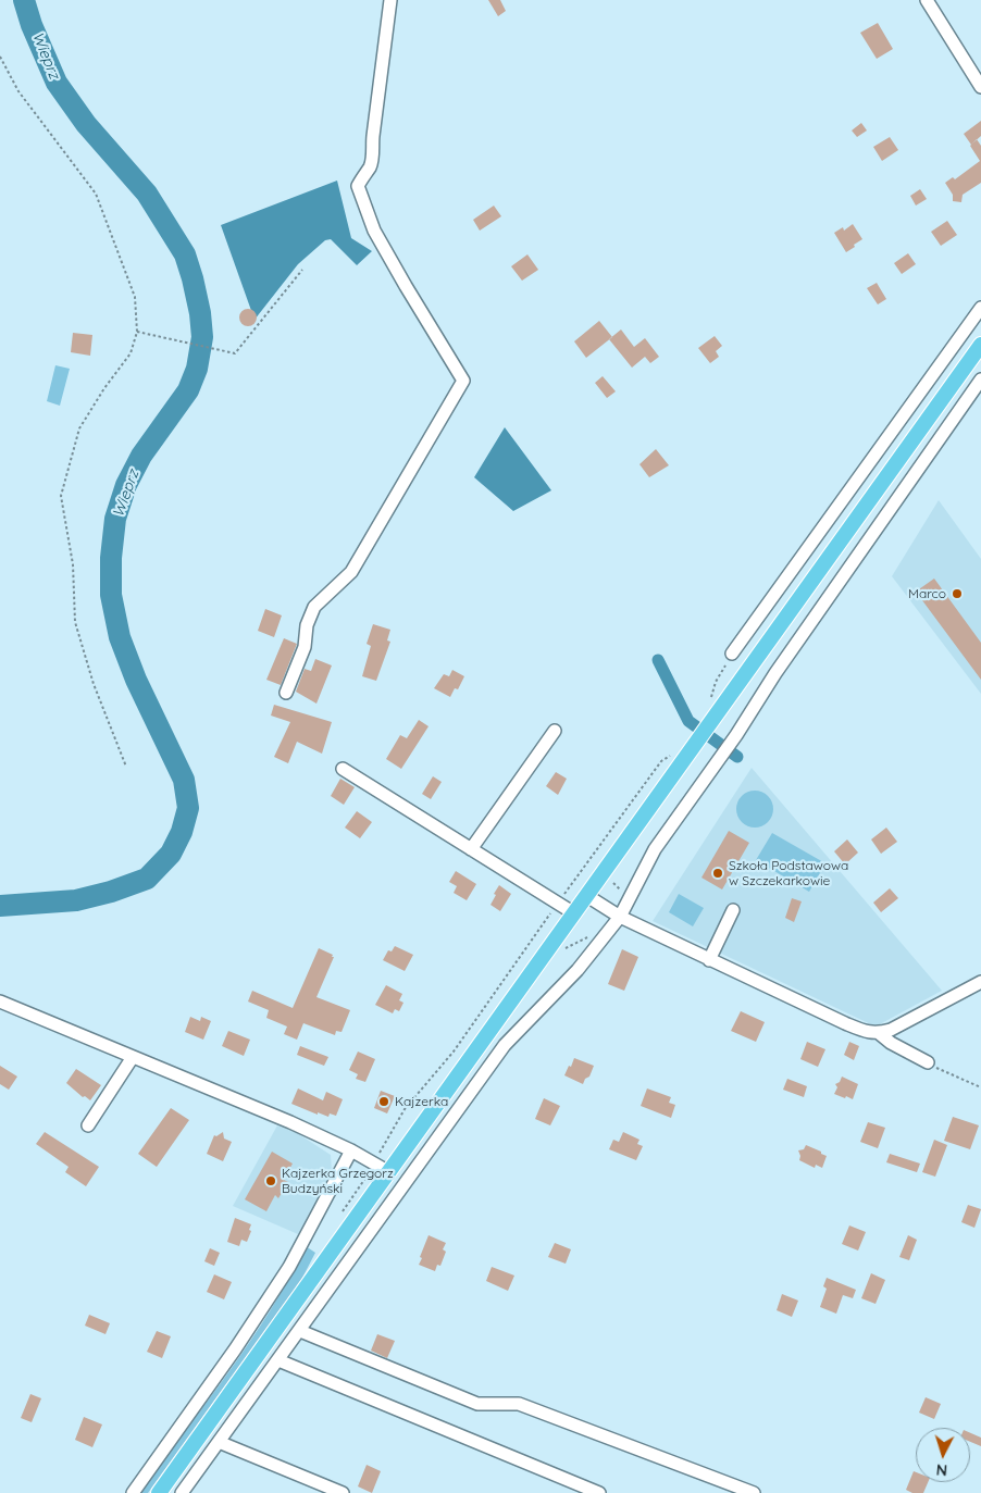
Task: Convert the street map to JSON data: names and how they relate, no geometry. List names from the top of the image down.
{
  "water": ["Wieprz"],
  "places": [
    "Marco",
    "Szkoła Podstawowa w Szczekarkowie",
    "Kajzerka",
    "Kajzerka Grzegorz Budzyński"
  ],
  "north": "bottom"
}
